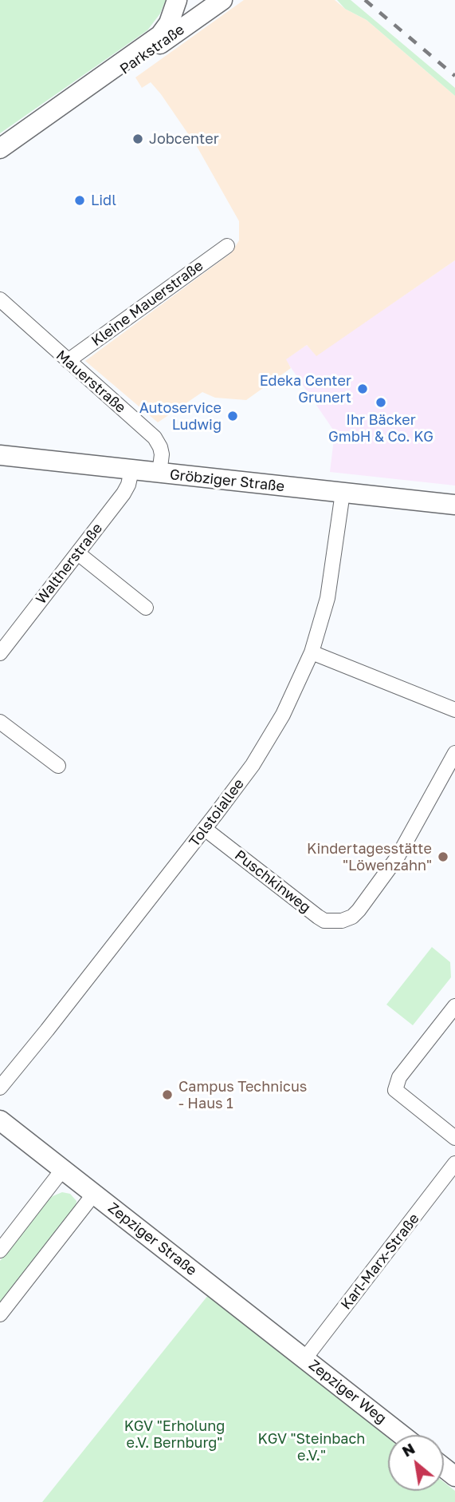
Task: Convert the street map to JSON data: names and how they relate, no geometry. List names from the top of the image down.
{
  "streets": {
    "street": [
      "Parkstraße",
      "Kleine Mauerstraße",
      "Mauerstraße",
      "Gröbziger Straße",
      "Waltherstraße",
      "Tolstoiallee",
      "Puschkinweg",
      "Zepziger Straße",
      "Karl-Marx-Straße",
      "Zepziger Weg"
    ]
  },
  "crossings": [
    ["Kleine Mauerstraße", "Mauerstraße"],
    ["Mauerstraße", "Gröbziger Straße"],
    ["Gröbziger Straße", "Waltherstraße"],
    ["Gröbziger Straße", "Tolstoiallee"],
    ["Tolstoiallee", "Puschkinweg"],
    ["Zepziger Straße", "Karl-Marx-Straße"],
    ["Zepziger Straße", "Zepziger Weg"],
    ["Karl-Marx-Straße", "Zepziger Weg"]
  ],
  "parks": ["KGV \"Erholung e.V. Bernburg\"", "KGV \"Steinbach e.V.\""],
  "places": [
    "Jobcenter",
    "Lidl",
    "Edeka Center Grunert",
    "Ihr Bäcker GmbH & Co. KG",
    "Autoservice Ludwig",
    "Kindertagesstätte \"Löwenzahn\"",
    "Campus Technicus - Haus 1"
  ],
  "north": "top left"
}
